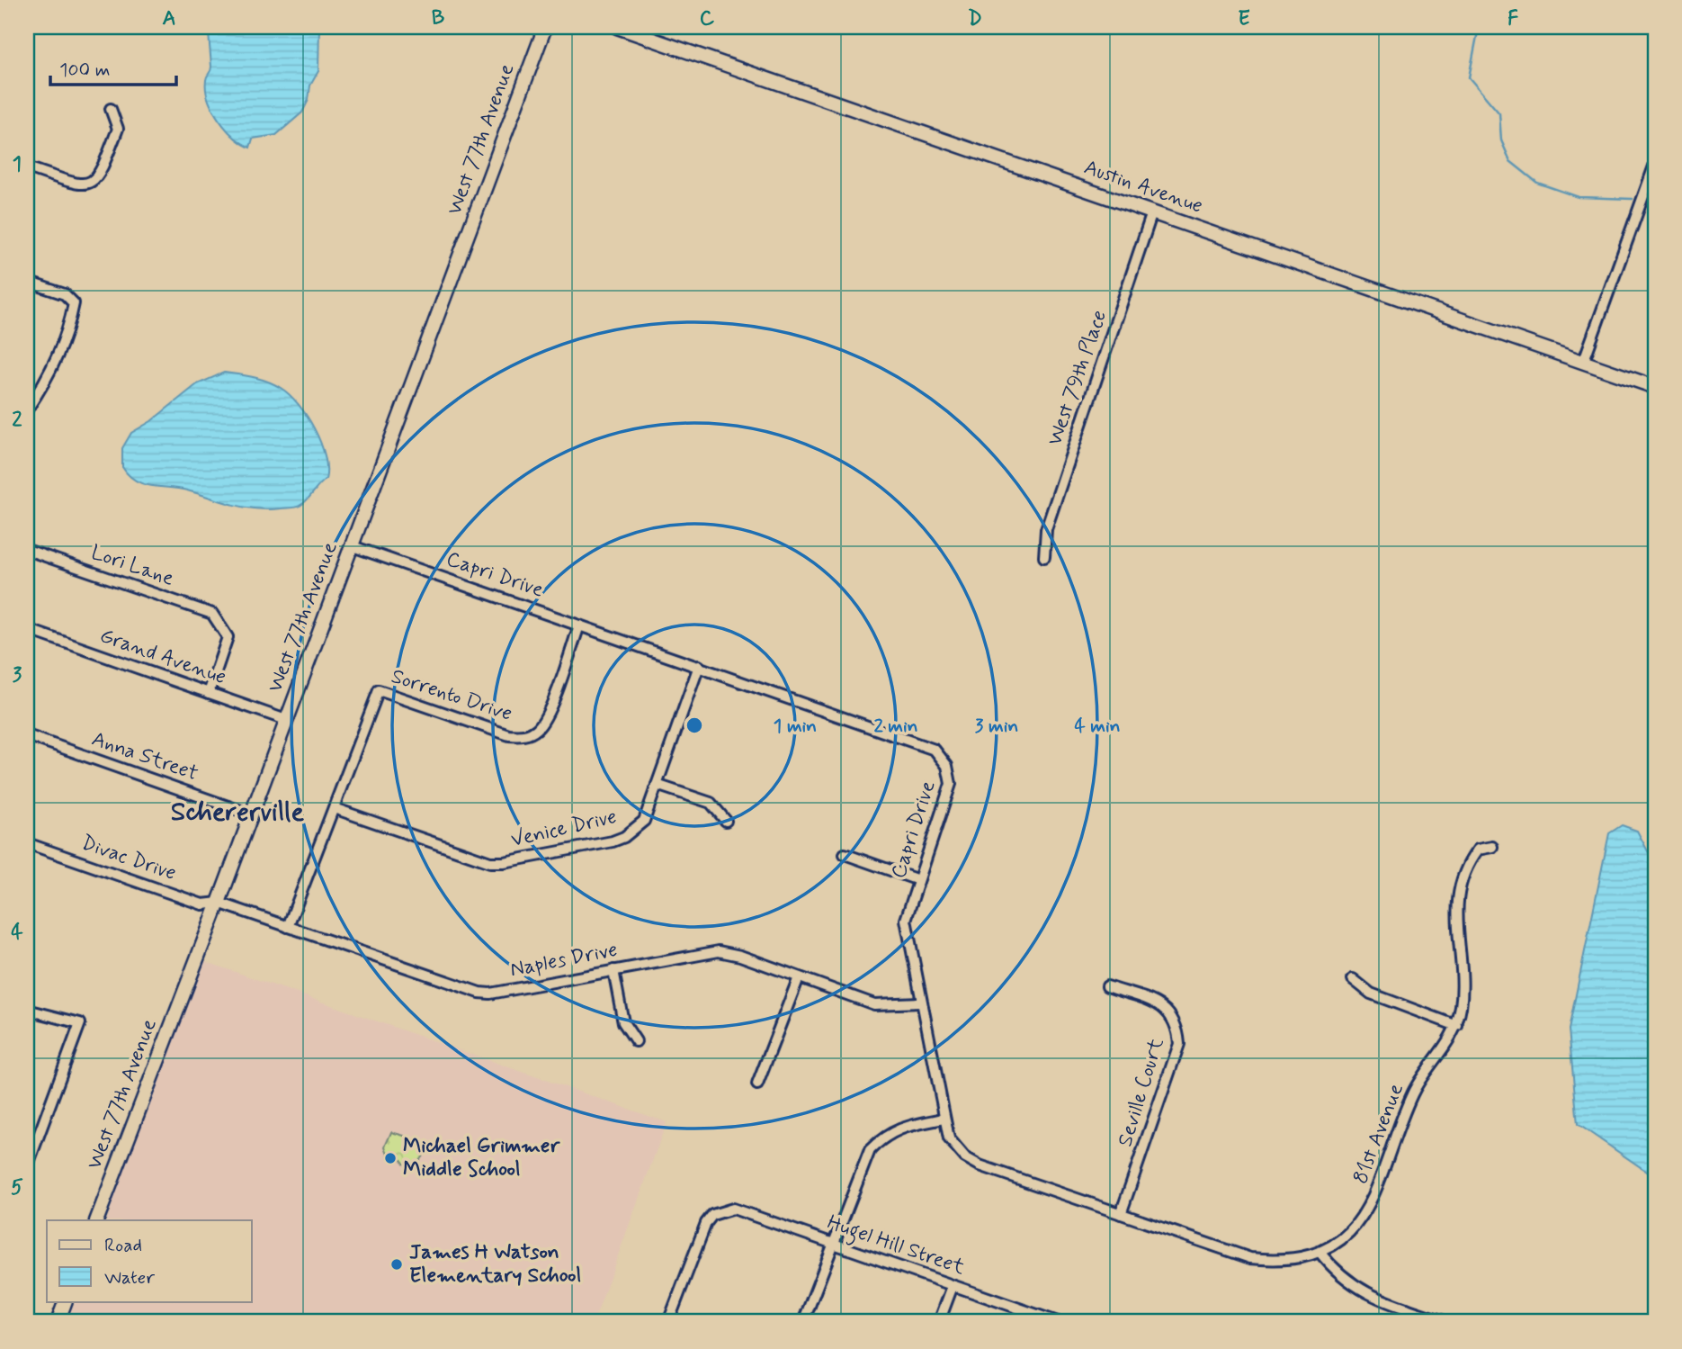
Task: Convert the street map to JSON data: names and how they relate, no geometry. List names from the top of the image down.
{
  "streets": {
    "street": [
      "West 77th Avenue",
      "Austin Avenue",
      "West 79th Place",
      "Lori Lane",
      "Capri Drive",
      "Grand Avenue",
      "Sorrento Drive",
      "Anna Street",
      "Venice Drive",
      "Divac Drive",
      "Naples Drive",
      "Seville Court",
      "81st Avenue",
      "Hugel Hill Street"
    ]
  },
  "crossings": [
    ["West 77th Avenue", "Capri Drive"],
    ["West 77th Avenue", "Grand Avenue"],
    ["West 77th Avenue", "Anna Street"],
    ["West 77th Avenue", "Divac Drive"],
    ["West 77th Avenue", "Naples Drive"],
    ["Austin Avenue", "West 79th Place"],
    ["Lori Lane", "Grand Avenue"],
    ["Capri Drive", "Sorrento Drive"],
    ["Capri Drive", "Venice Drive"],
    ["Capri Drive", "Naples Drive"],
    ["Capri Drive", "Seville Court"],
    ["Capri Drive", "81st Avenue"],
    ["Sorrento Drive", "Venice Drive"],
    ["Sorrento Drive", "Naples Drive"],
    ["Divac Drive", "Naples Drive"]
  ],
  "districts": ["Schererville"],
  "places": ["Michael Grimmer Middle School", "James H Watson Elementary School"],
  "legend": ["Road", "Water"],
  "scale_bar": "100 m",
  "grid": {
    "columns": [
      "A",
      "B",
      "C",
      "D",
      "E",
      "F"
    ],
    "rows": [
      "1",
      "2",
      "3",
      "4",
      "5"
    ]
  },
  "rings": [
    "1 min",
    "2 min",
    "3 min",
    "4 min"
  ]
}
